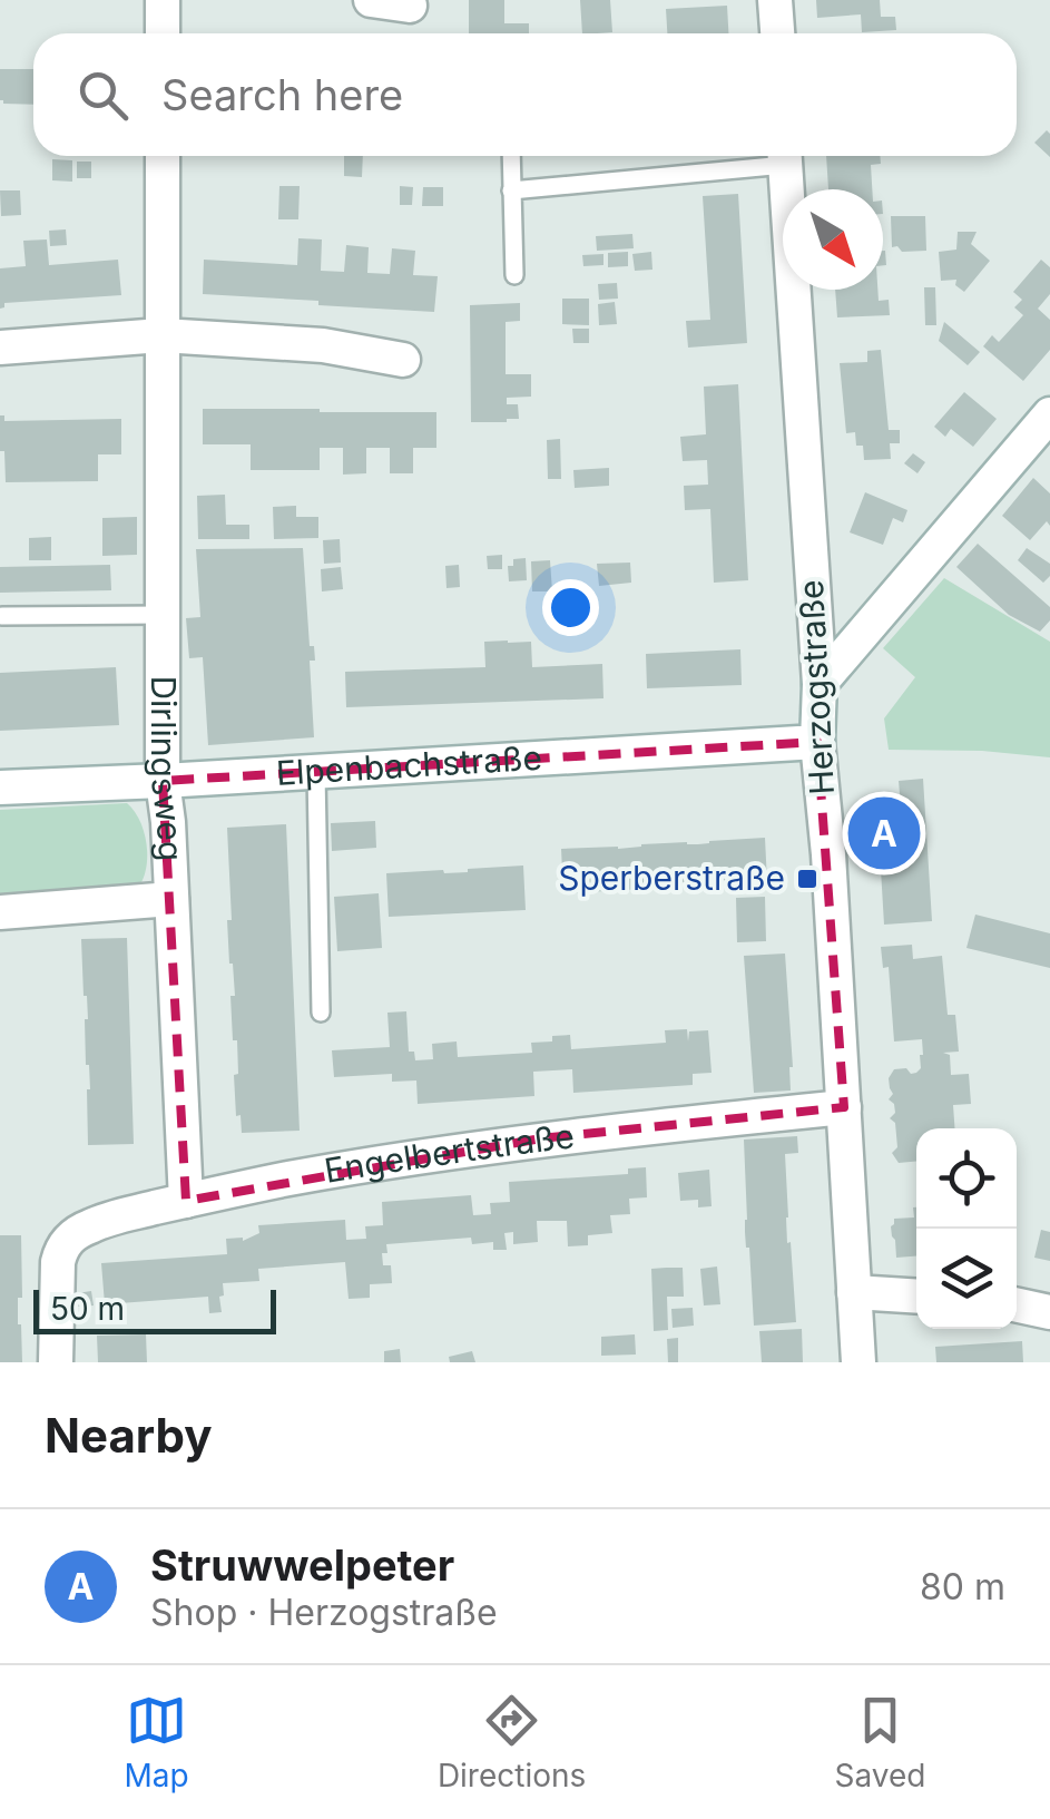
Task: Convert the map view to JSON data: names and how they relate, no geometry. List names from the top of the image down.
{
  "streets": {
    "street": [
      "Herzogstraße",
      "Elpenbachstraße",
      "Dirlingsweg",
      "Engelbertstraße"
    ]
  },
  "crossings": [
    ["Herzogstraße", "Elpenbachstraße"],
    ["Herzogstraße", "Engelbertstraße"],
    ["Elpenbachstraße", "Dirlingsweg"],
    ["Dirlingsweg", "Engelbertstraße"]
  ],
  "places": {
    "transit": ["Sperberstraße"]
  },
  "scale_bar": "50 m",
  "north": "bottom right",
  "page": {
    "search": "Search here",
    "pins": "A",
    "scale": "50 m",
    "heading": "Nearby",
    "list": [
      {
        "mark": "A",
        "name": "Struwwelpeter",
        "note": "Shop · Herzogstraße",
        "value": "80 m"
      }
    ],
    "nav": ["Map", "Directions", "Saved"]
  }
}
